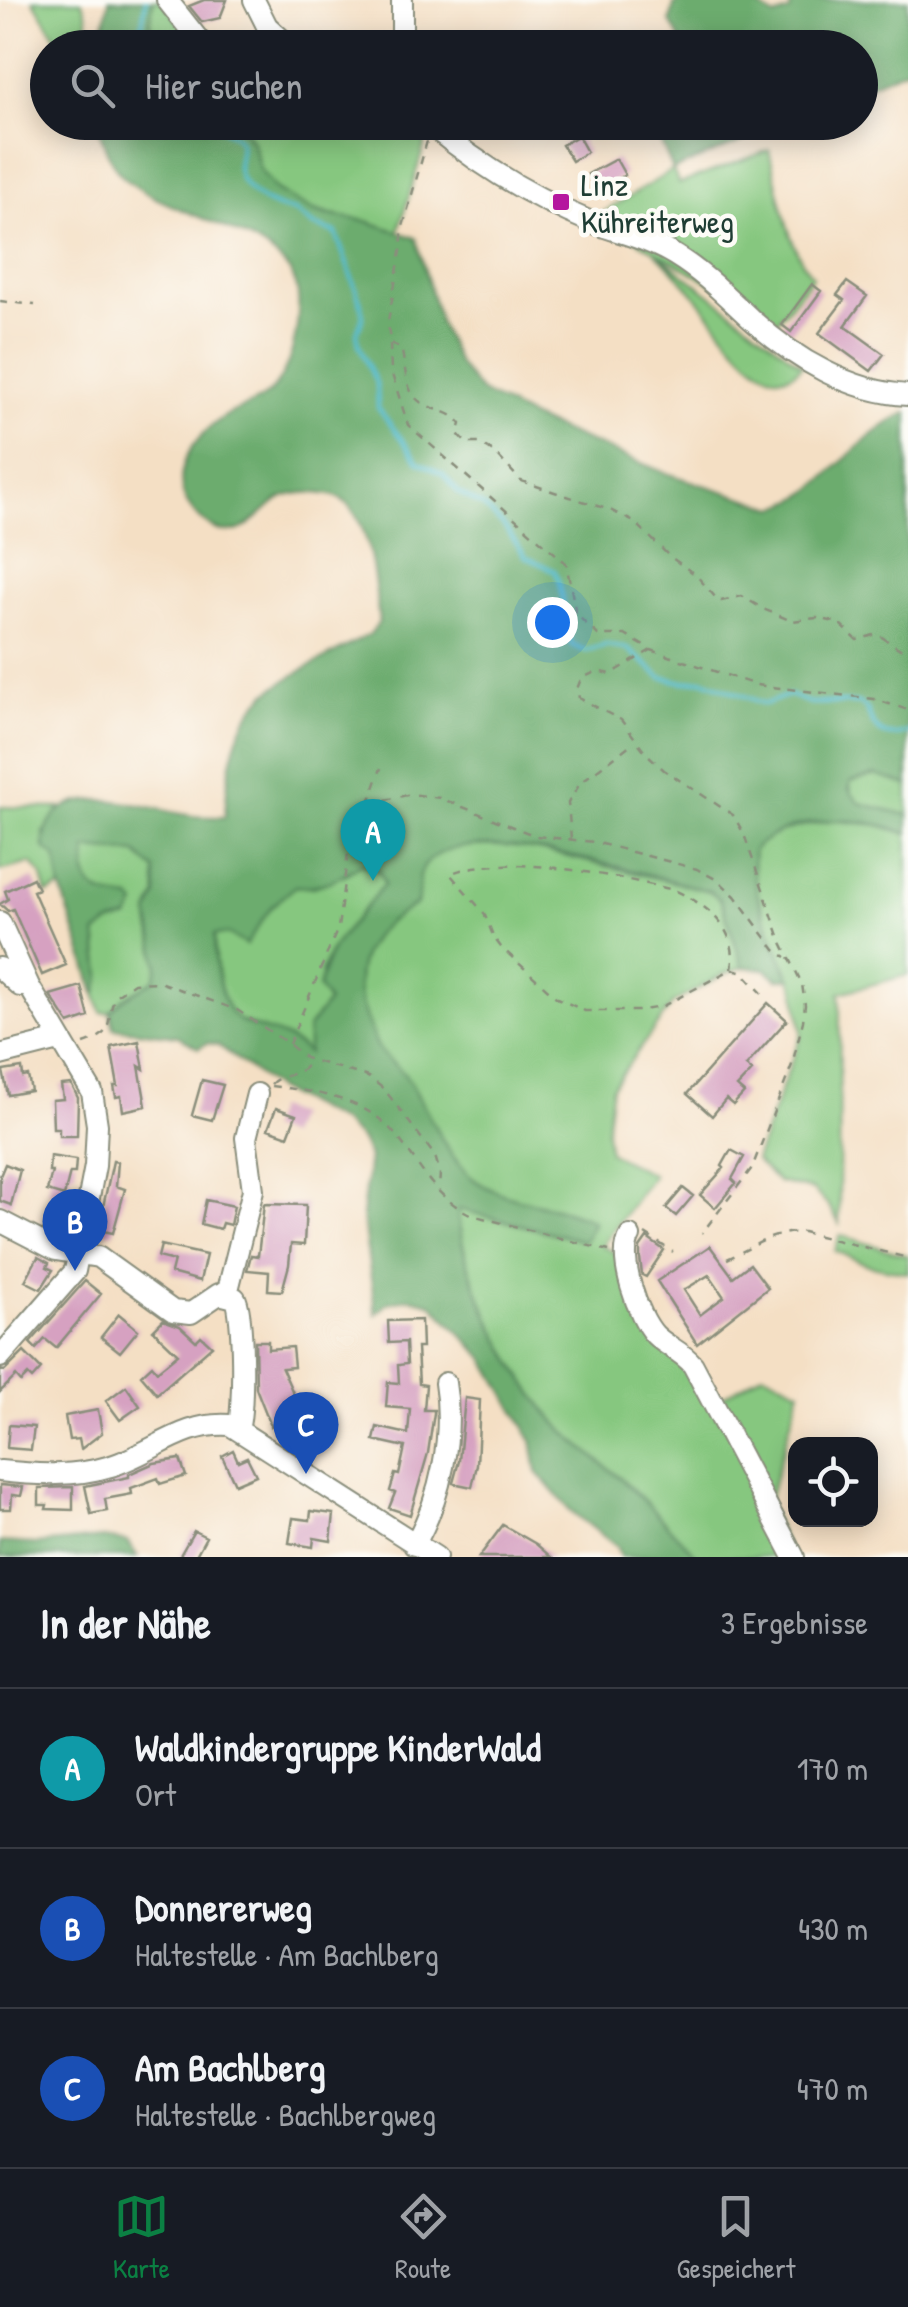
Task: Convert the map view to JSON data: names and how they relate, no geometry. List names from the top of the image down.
{
  "places": {
    "transit": ["Linz Kühreiterweg"]
  },
  "page": {
    "search": "Hier suchen",
    "pins": ["A", "B", "C"],
    "heading": ["In der Nähe", "3 Ergebnisse"],
    "list": [
      {
        "mark": "A",
        "name": "Waldkindergruppe KinderWald",
        "note": "Ort",
        "value": "170 m"
      },
      {
        "mark": "B",
        "name": "Donnererweg",
        "note": "Haltestelle · Am Bachlberg",
        "value": "430 m"
      },
      {
        "mark": "C",
        "name": "Am Bachlberg",
        "note": "Haltestelle · Bachlbergweg",
        "value": "470 m"
      }
    ],
    "nav": ["Karte", "Route", "Gespeichert"]
  }
}
